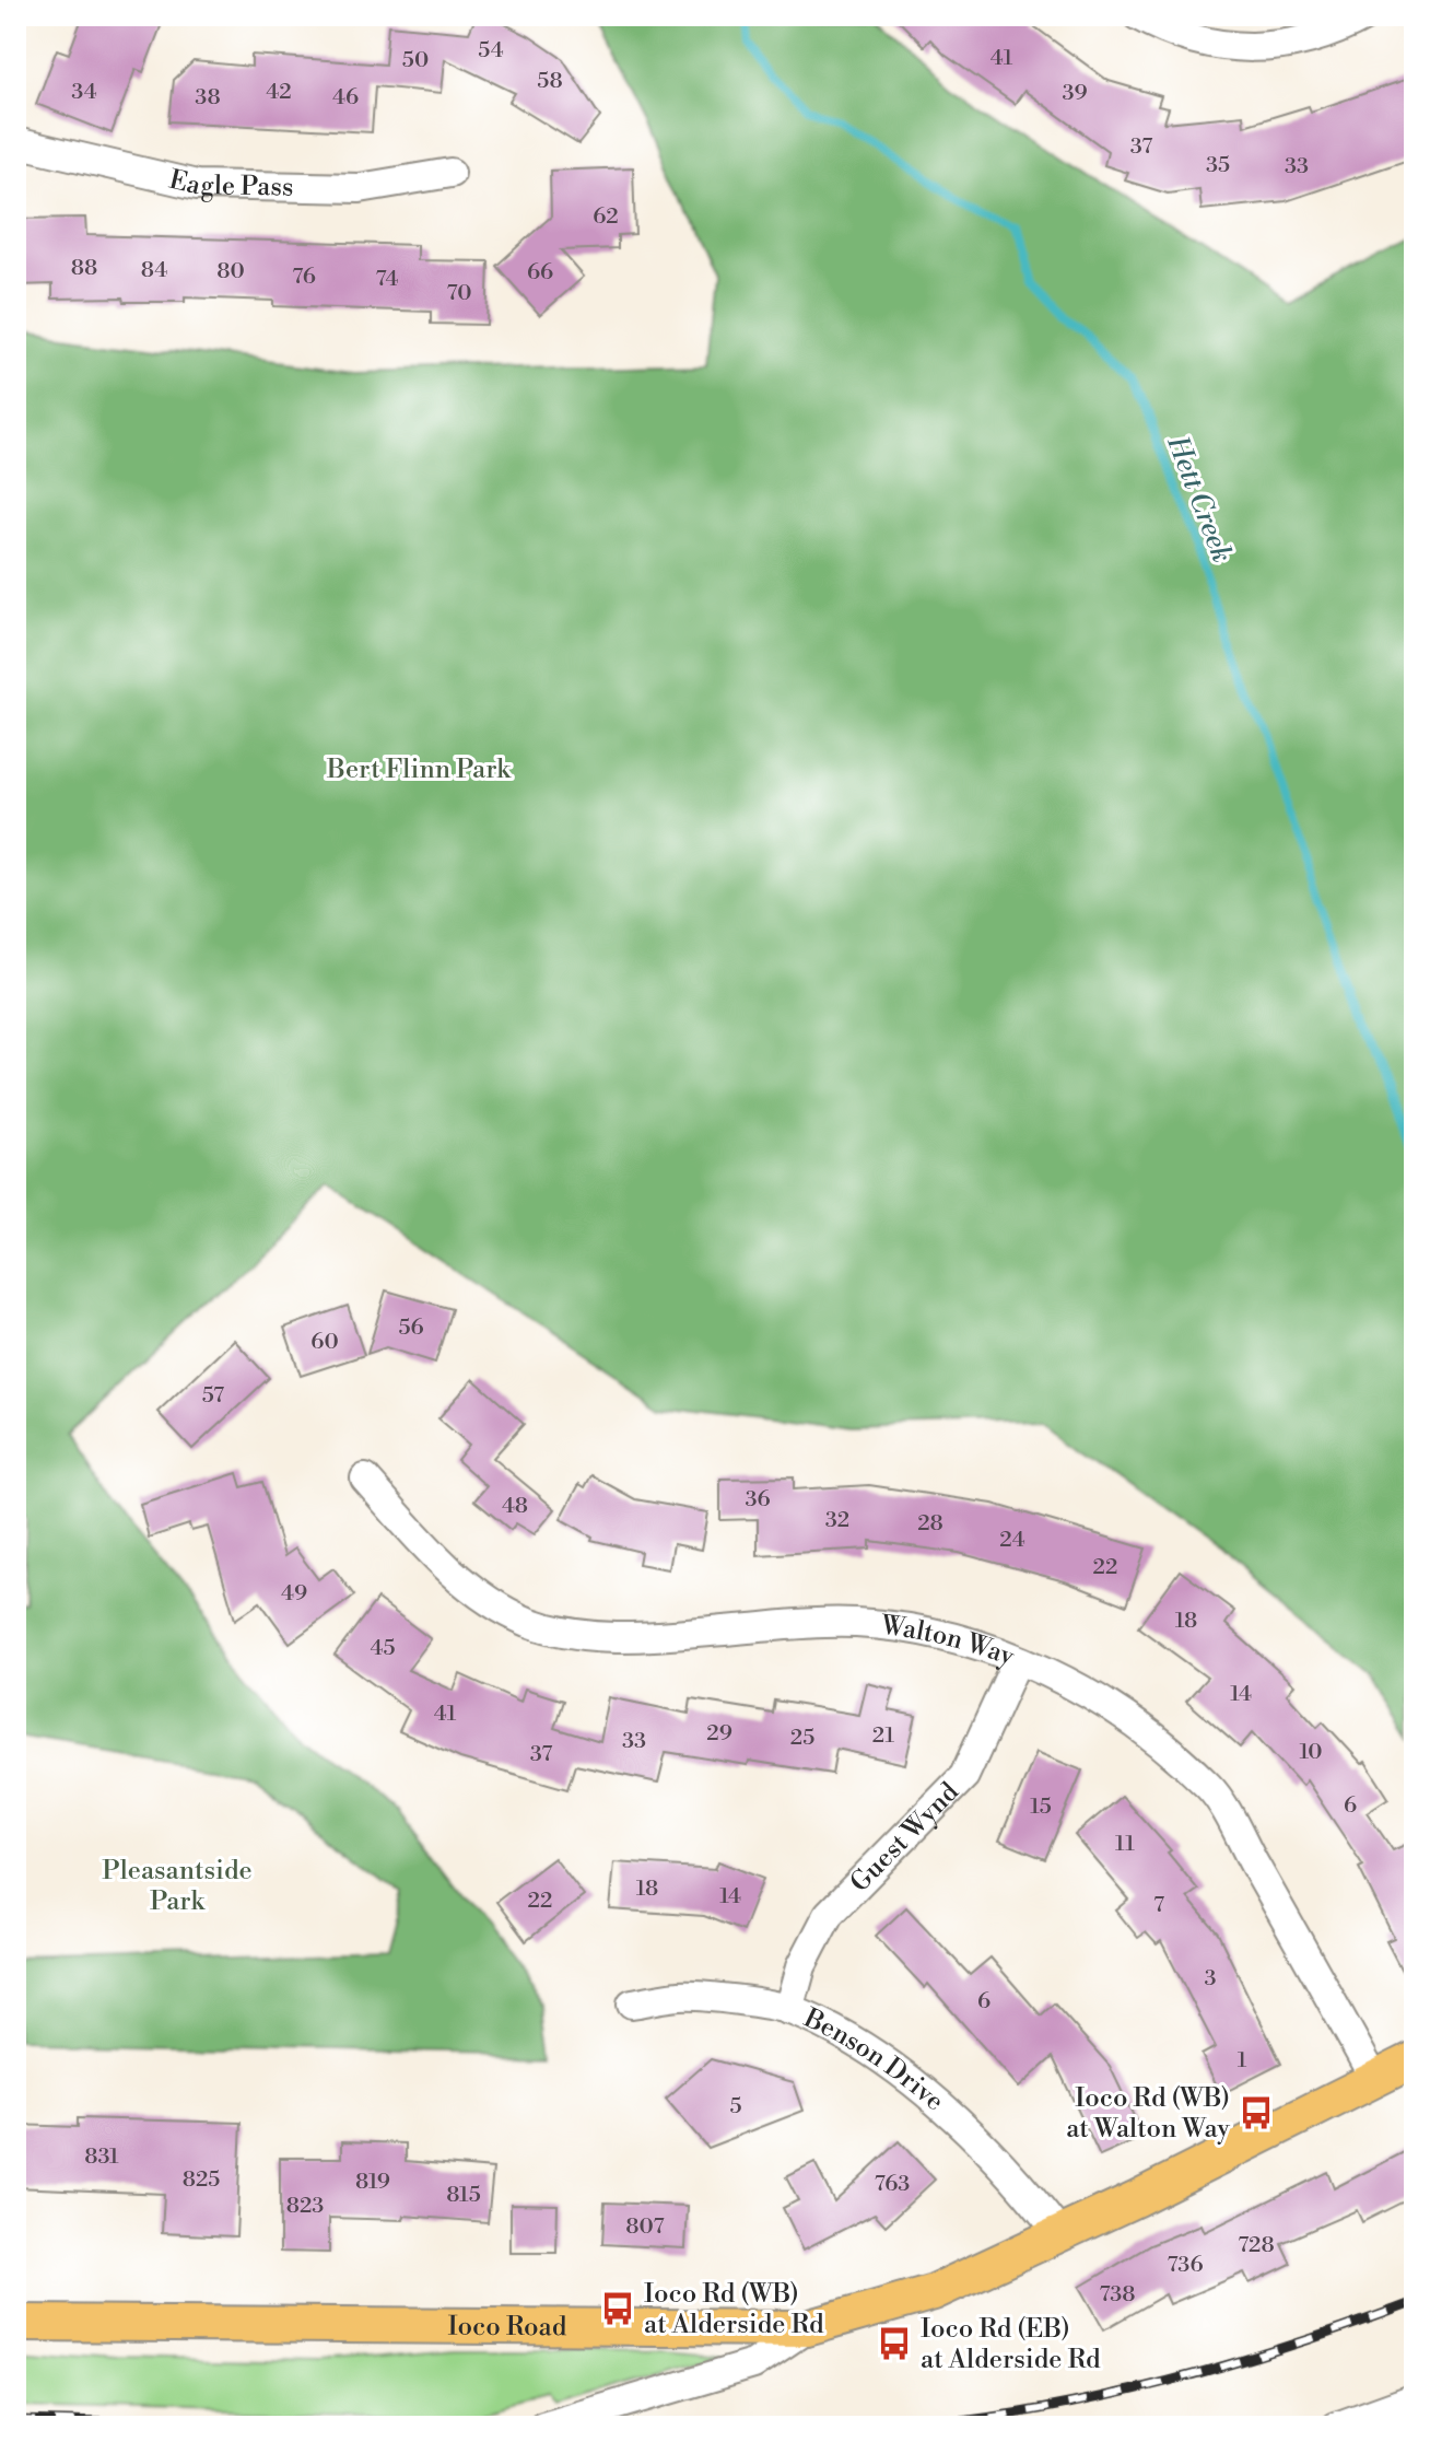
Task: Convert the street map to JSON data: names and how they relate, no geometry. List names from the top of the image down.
{
  "streets": {
    "main road": ["Ioco Road"],
    "street": [
      "Eagle Pass",
      "Walton Way",
      "Guest Wynd",
      "Benson Drive"
    ]
  },
  "crossings": [
    ["Walton Way", "Guest Wynd"],
    ["Walton Way", "Ioco Road"],
    ["Guest Wynd", "Benson Drive"],
    ["Benson Drive", "Ioco Road"]
  ],
  "water": ["Hett Creek"],
  "parks": ["Bert Flinn Park", "Pleasantside Park"],
  "places": {
    "bus stop": ["Ioco Rd (WB) at Walton Way", "Ioco Rd (WB) at Alderside Rd", "Ioco Rd (EB) at Alderside Rd"]
  },
  "house_numbers": [
    "54",
    "41",
    "50",
    "58",
    "34",
    "42",
    "39",
    "38",
    "46",
    "37",
    "35",
    "33",
    "62",
    "88",
    "84",
    "80",
    "66",
    "76",
    "74",
    "70",
    "56",
    "60",
    "57",
    "36",
    "48",
    "32",
    "28",
    "24",
    "22",
    "49",
    "18",
    "45",
    "14",
    "41",
    "29",
    "21",
    "25",
    "33",
    "10",
    "37",
    "6",
    "15",
    "11",
    "18",
    "14",
    "22",
    "7",
    "3",
    "6",
    "1",
    "5",
    "831",
    "825",
    "819",
    "763",
    "815",
    "823",
    "807",
    "728",
    "736",
    "738"
  ]
}
